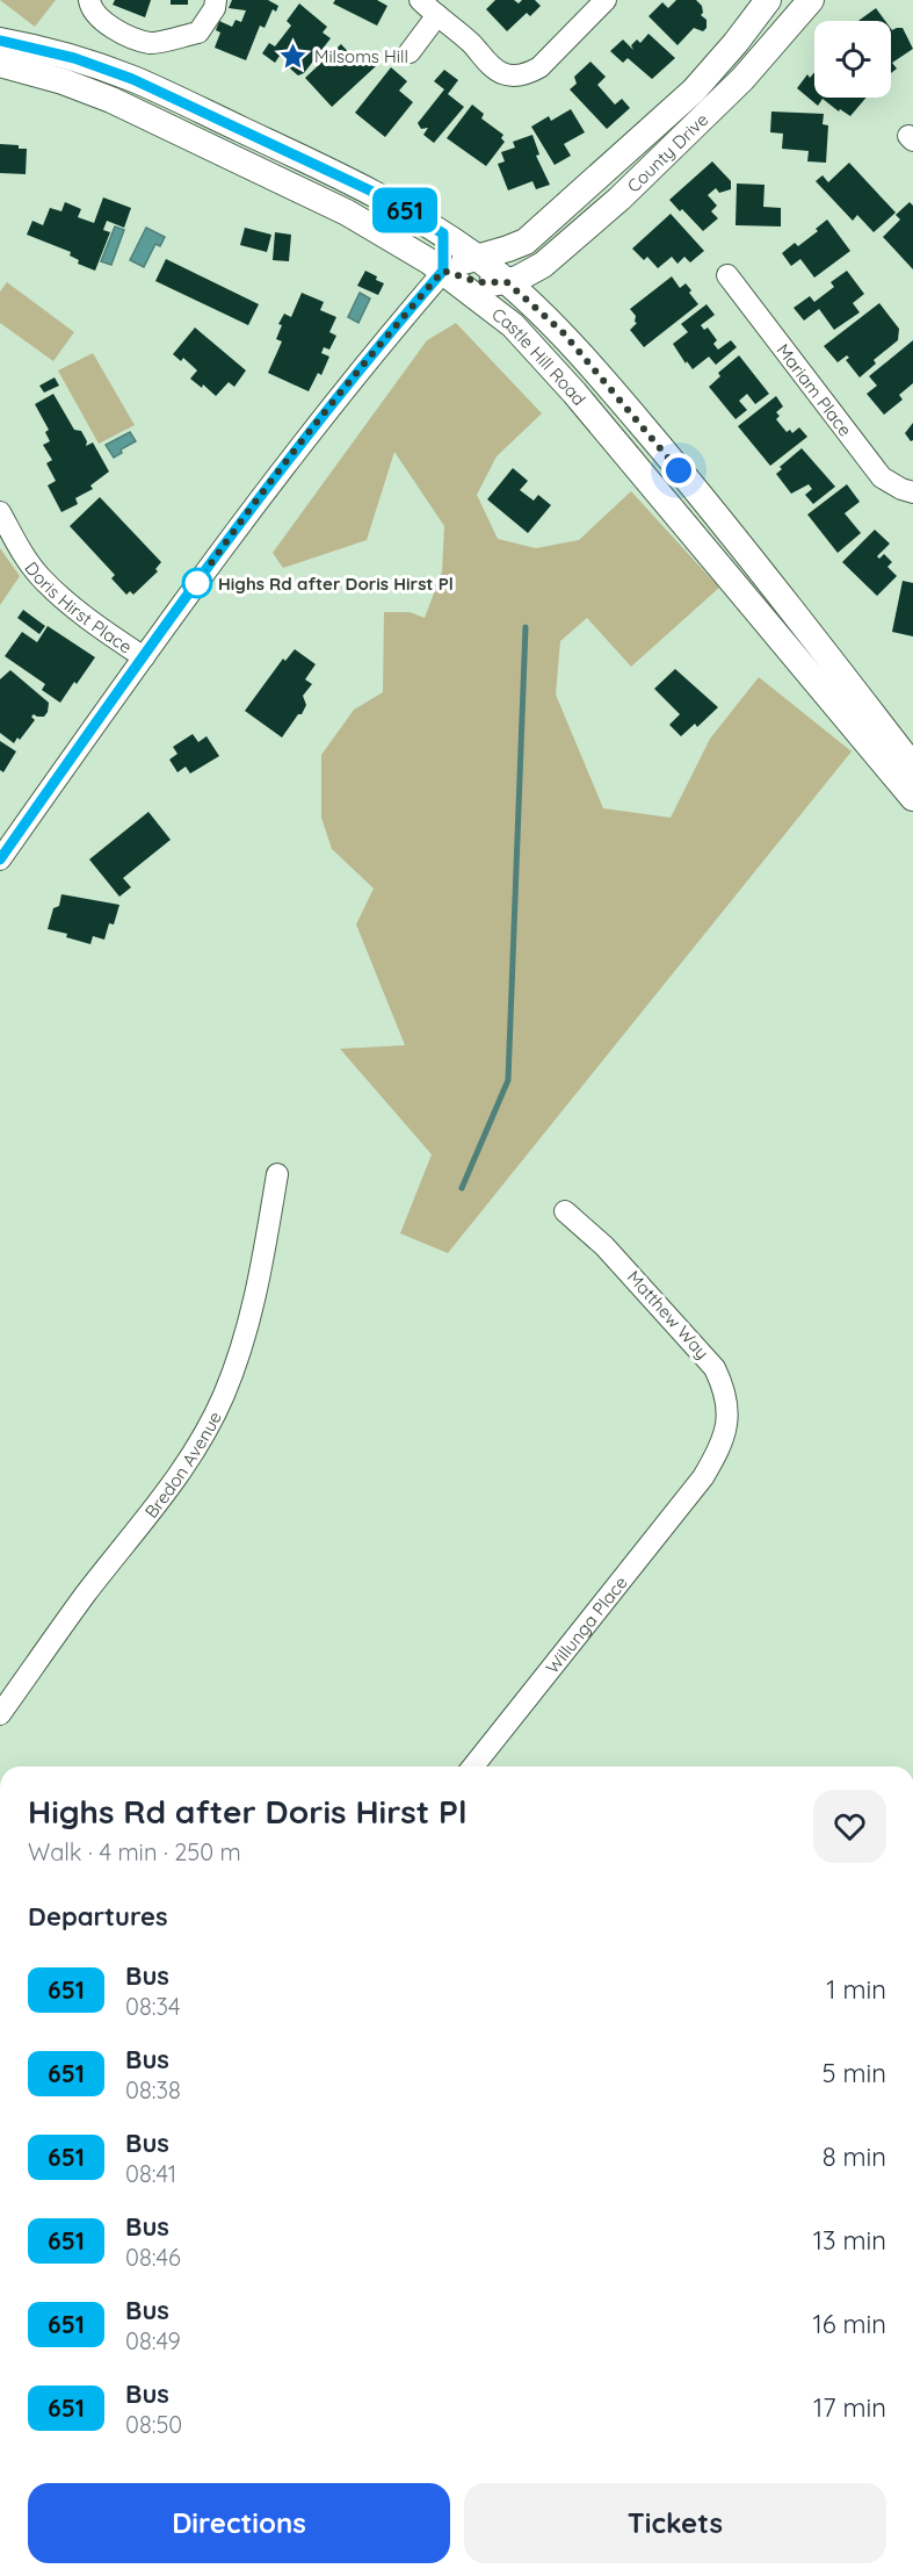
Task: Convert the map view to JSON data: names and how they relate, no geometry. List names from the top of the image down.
{
  "streets": {
    "main road": ["County Drive", "Castle Hill Road"],
    "street": [
      "Mariam Place",
      "Doris Hirst Place",
      "Matthew Way",
      "Bredon Avenue",
      "Willunga Place"
    ]
  },
  "crossings": [
    ["County Drive", "Castle Hill Road"],
    ["Matthew Way", "Willunga Place"]
  ],
  "places": {
    "place": ["Milsoms Hill"],
    "other": ["Highs Rd after Doris Hirst Pl"]
  },
  "lines": ["bus line 651"],
  "page": {
    "on_map": "651",
    "heading": [
      ["Highs Rd after Doris Hirst Pl", "Walk · 4 min · 250 m"],
      "Departures"
    ],
    "list": [
      {
        "mark": "651",
        "name": "Bus",
        "note": "08:34",
        "value": "1 min"
      },
      {
        "mark": "651",
        "name": "Bus",
        "note": "08:38",
        "value": "5 min"
      },
      {
        "mark": "651",
        "name": "Bus",
        "note": "08:41",
        "value": "8 min"
      },
      {
        "mark": "651",
        "name": "Bus",
        "note": "08:46",
        "value": "13 min"
      },
      {
        "mark": "651",
        "name": "Bus",
        "note": "08:49",
        "value": "16 min"
      },
      {
        "mark": "651",
        "name": "Bus",
        "note": "08:50",
        "value": "17 min"
      }
    ],
    "buttons": ["Directions", "Tickets"]
  }
}
